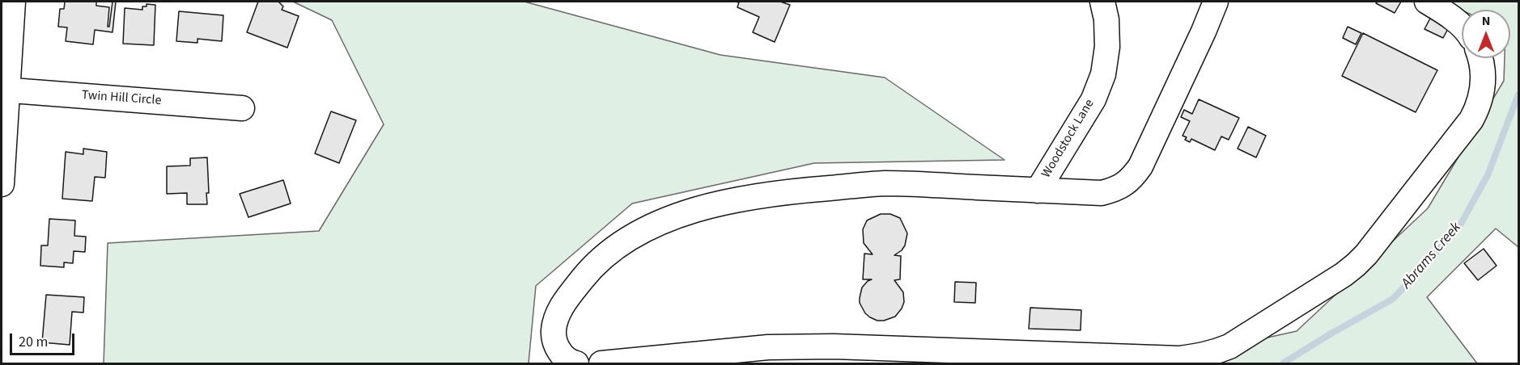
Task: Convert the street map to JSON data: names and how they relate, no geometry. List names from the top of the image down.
{
  "streets": {
    "street": ["Twin Hill Circle", "Woodstock Lane"]
  },
  "water": ["Abrams Creek"],
  "scale_bar": "20 m",
  "north": "top"
}
